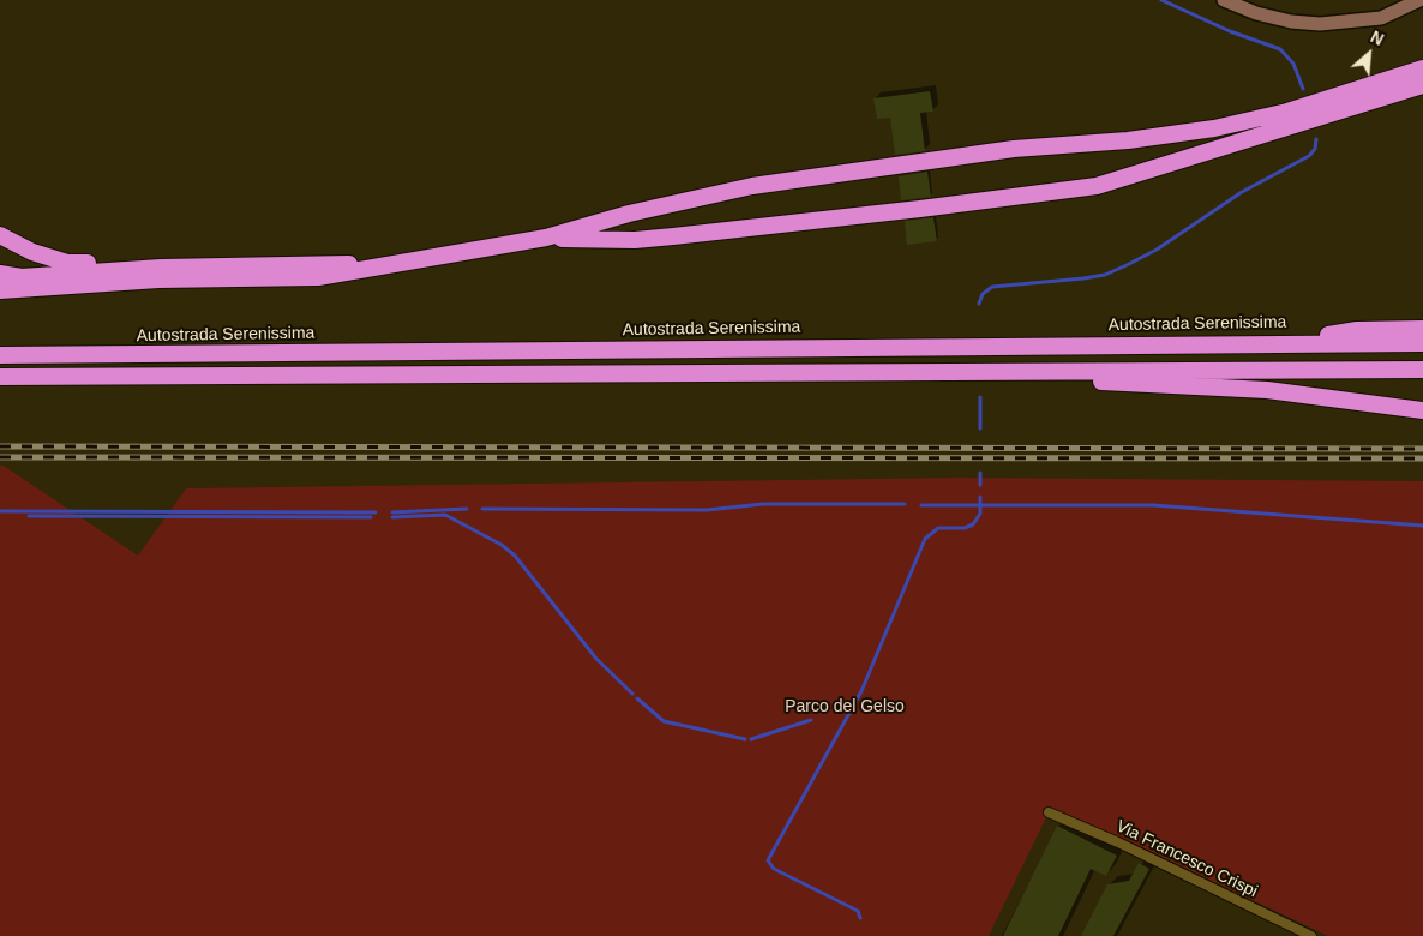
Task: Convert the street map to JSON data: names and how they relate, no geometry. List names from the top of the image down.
{
  "streets": {
    "highway": ["Autostrada Serenissima"],
    "street": ["Via Francesco Crispi"]
  },
  "parks": ["Parco del Gelso"],
  "north": "top right"
}
